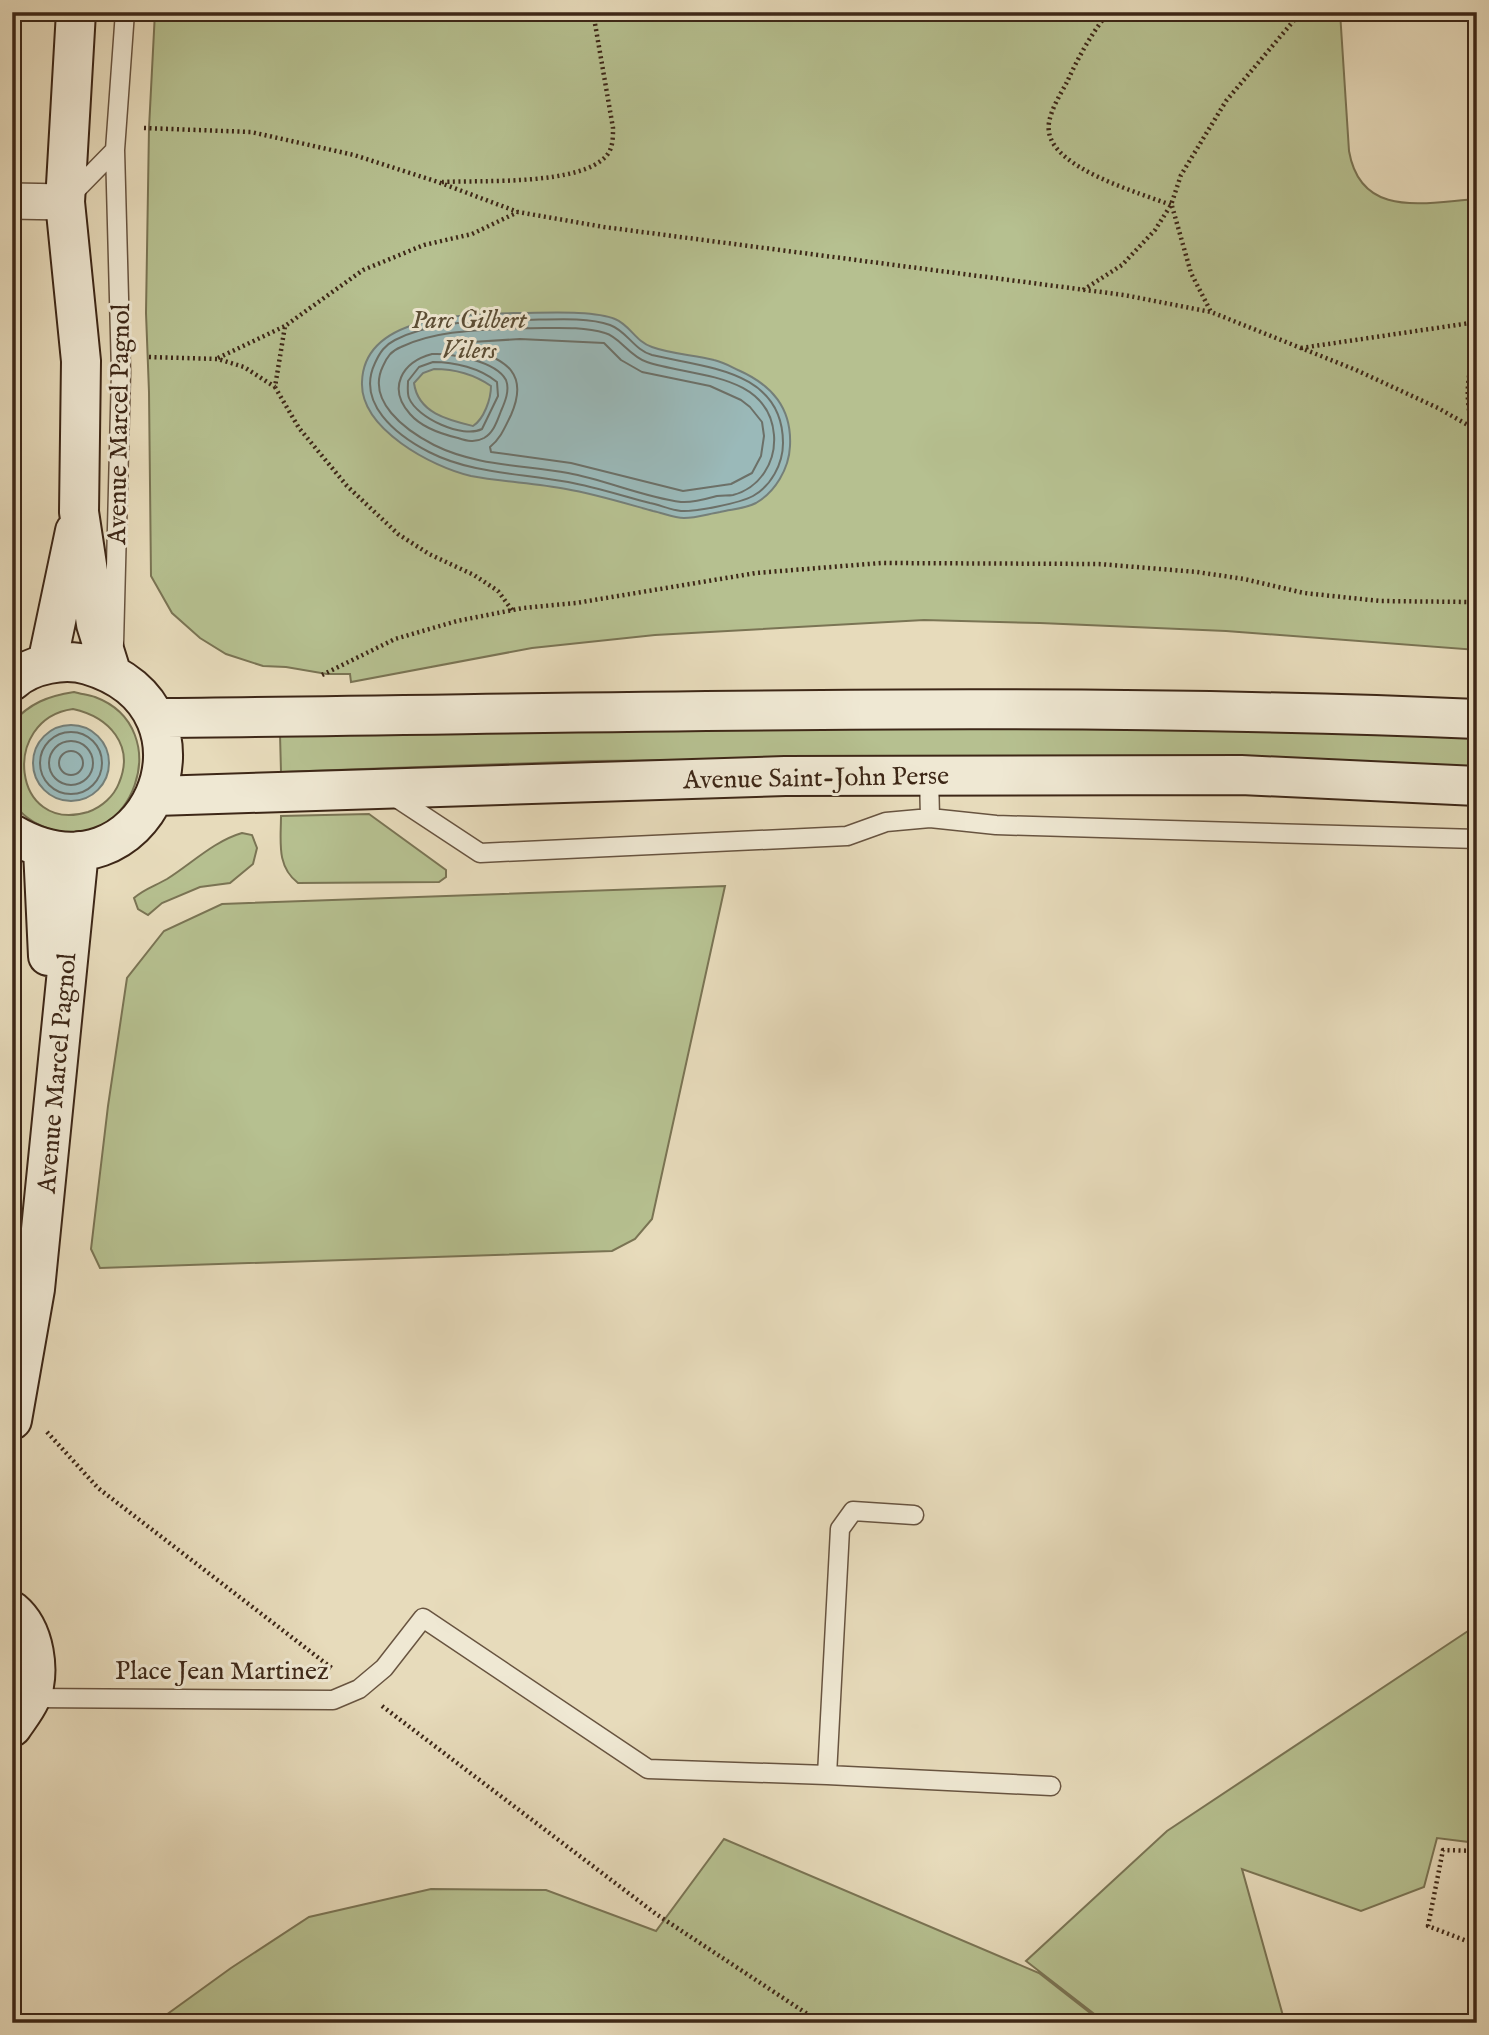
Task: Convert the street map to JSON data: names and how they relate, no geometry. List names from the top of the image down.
{
  "streets": {
    "main road": ["Avenue Marcel Pagnol", "Avenue Saint-John Perse"],
    "lane": ["Place Jean Martinez"]
  },
  "parks": ["Parc Gilbert Vilers"]
}
